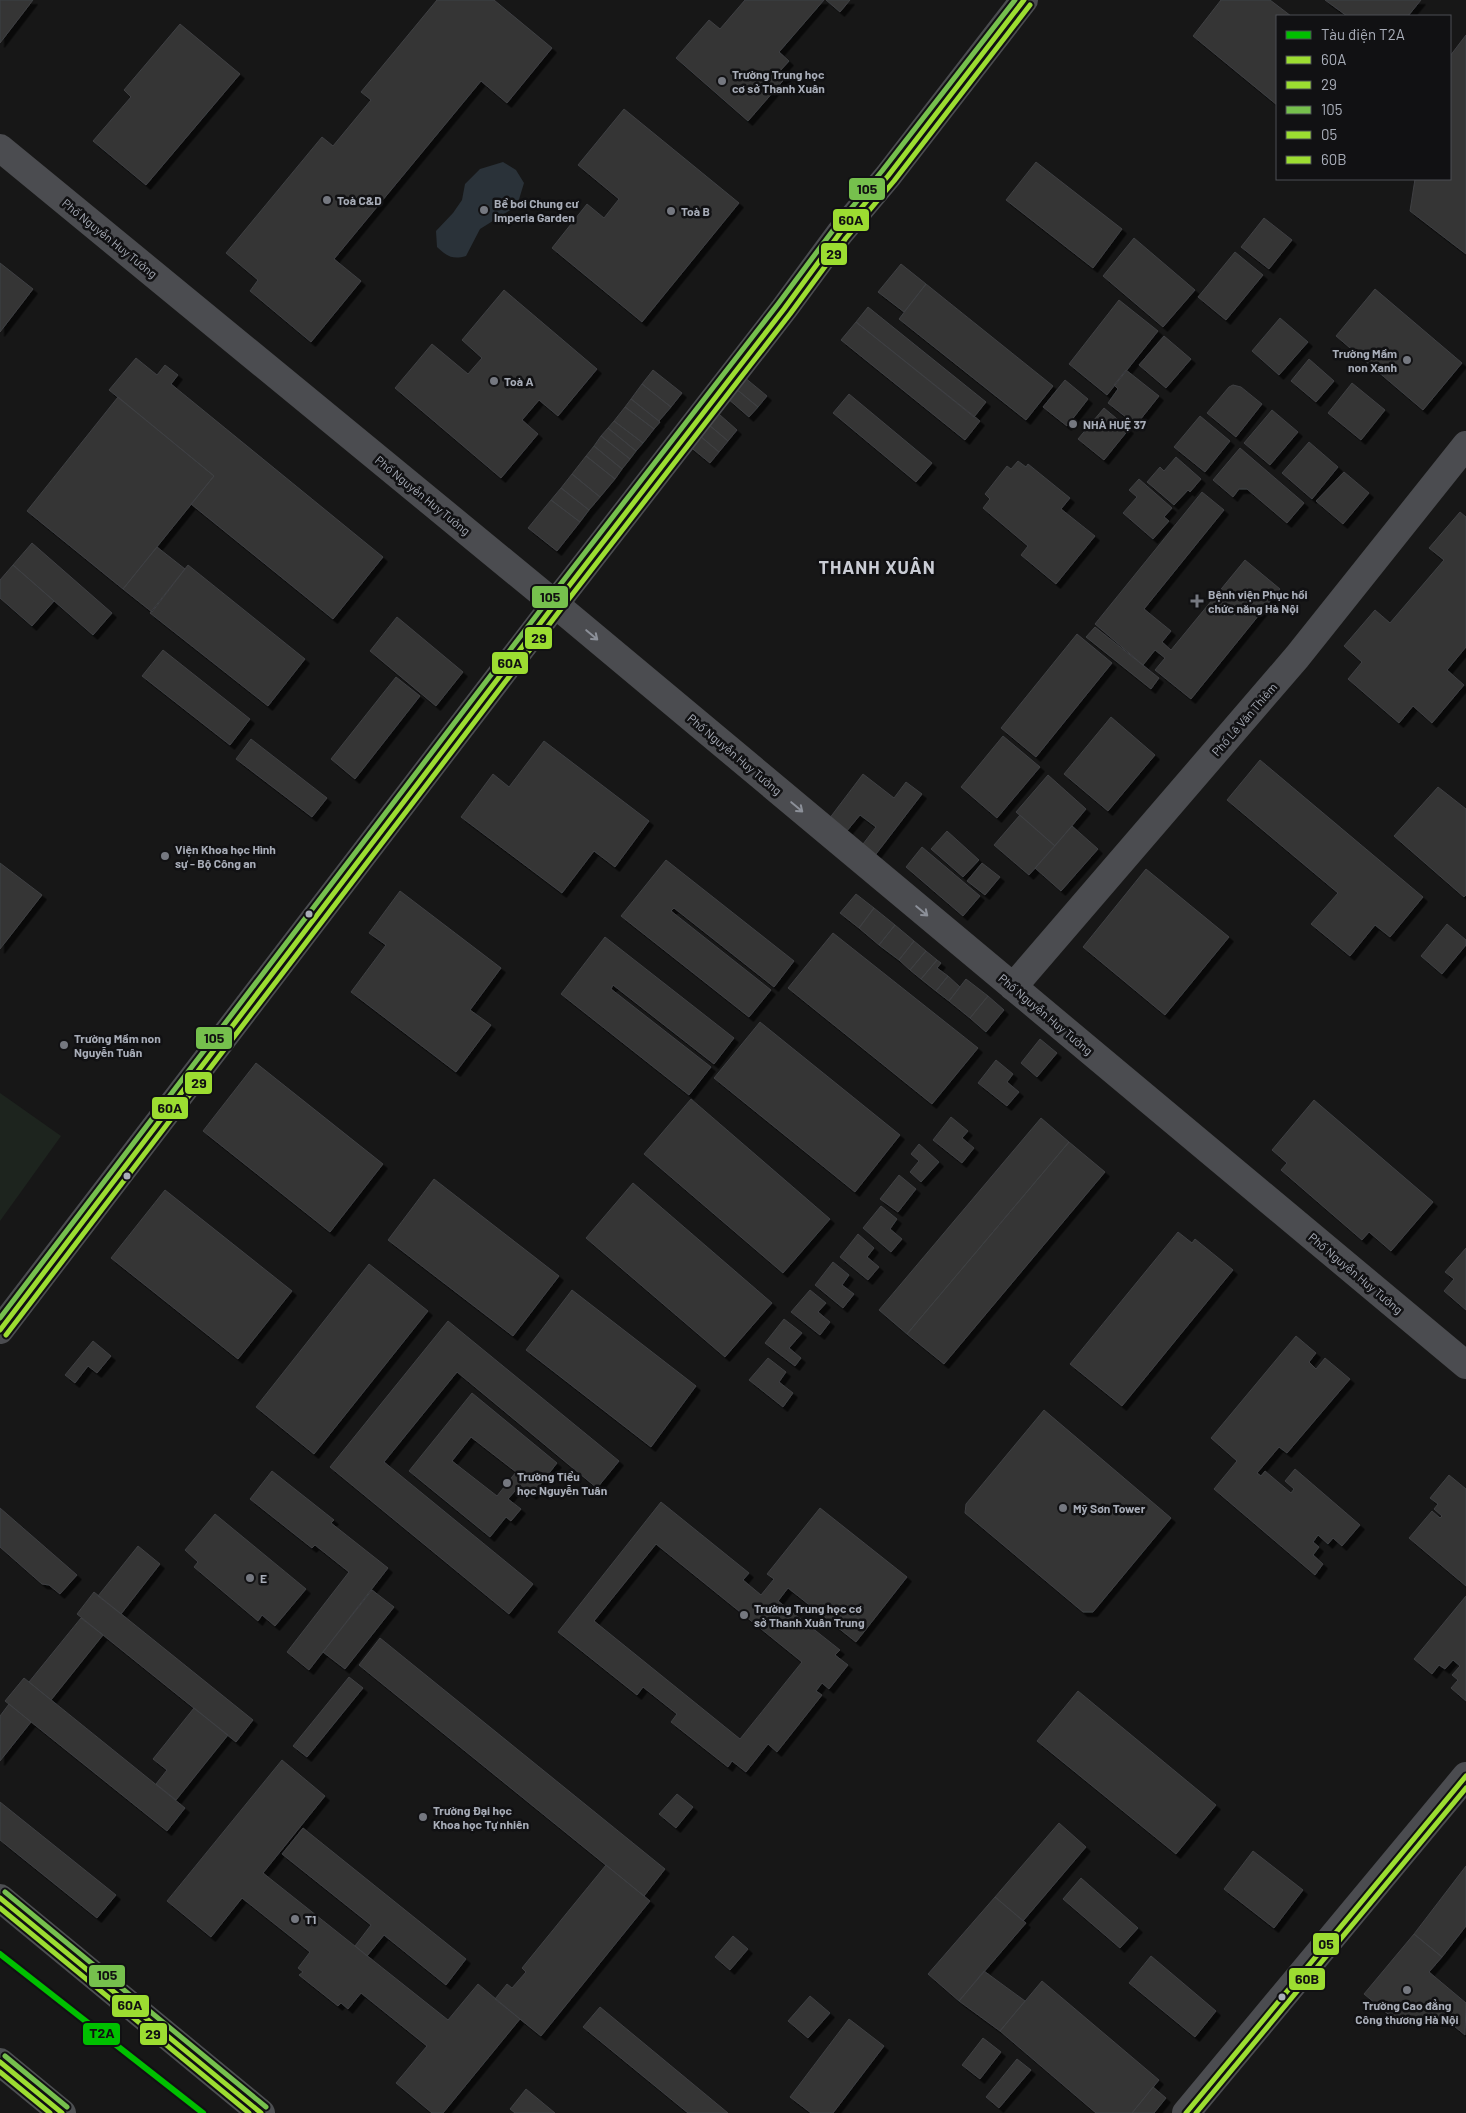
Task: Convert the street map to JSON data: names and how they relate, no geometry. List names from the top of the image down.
{
  "streets": {
    "street": ["Phố Nguyễn Huy Tưởng", "Phố Lê Văn Thiêm"]
  },
  "crossings": [
    ["Phố Nguyễn Huy Tưởng", "Phố Lê Văn Thiêm"]
  ],
  "districts": ["THANH XUÂN"],
  "places": {
    "other": [
      "Trường Trung học cơ sở Thanh Xuân",
      "Toà C&D",
      "Bể bơi Chung cư Imperia Garden",
      "Toà B",
      "Trường Mầm non Xanh",
      "Toà A",
      "NHÀ HUỆ 37",
      "Viện Khoa học Hình sự - Bộ Công an",
      "Trường Mầm non Nguyễn Tuân",
      "Trường Tiểu học Nguyễn Tuân",
      "Mỹ Sơn Tower",
      "E",
      "Trường Trung học cơ sở Thanh Xuân Trung",
      "Trường Đại học Khoa học Tự nhiên",
      "T1",
      "Trường Cao đẳng Công thương Hà Nội"
    ],
    "health": ["Bệnh viện Phục hồi chức năng Hà Nội"]
  },
  "lines": [
    "transit line 60A",
    "transit line 105",
    "transit line 29",
    "transit line 05",
    "transit line 60B",
    "metro line T2A"
  ],
  "legend": [
    "Tàu điện T2A",
    "60A",
    "29",
    "105",
    "05",
    "60B"
  ]
}
